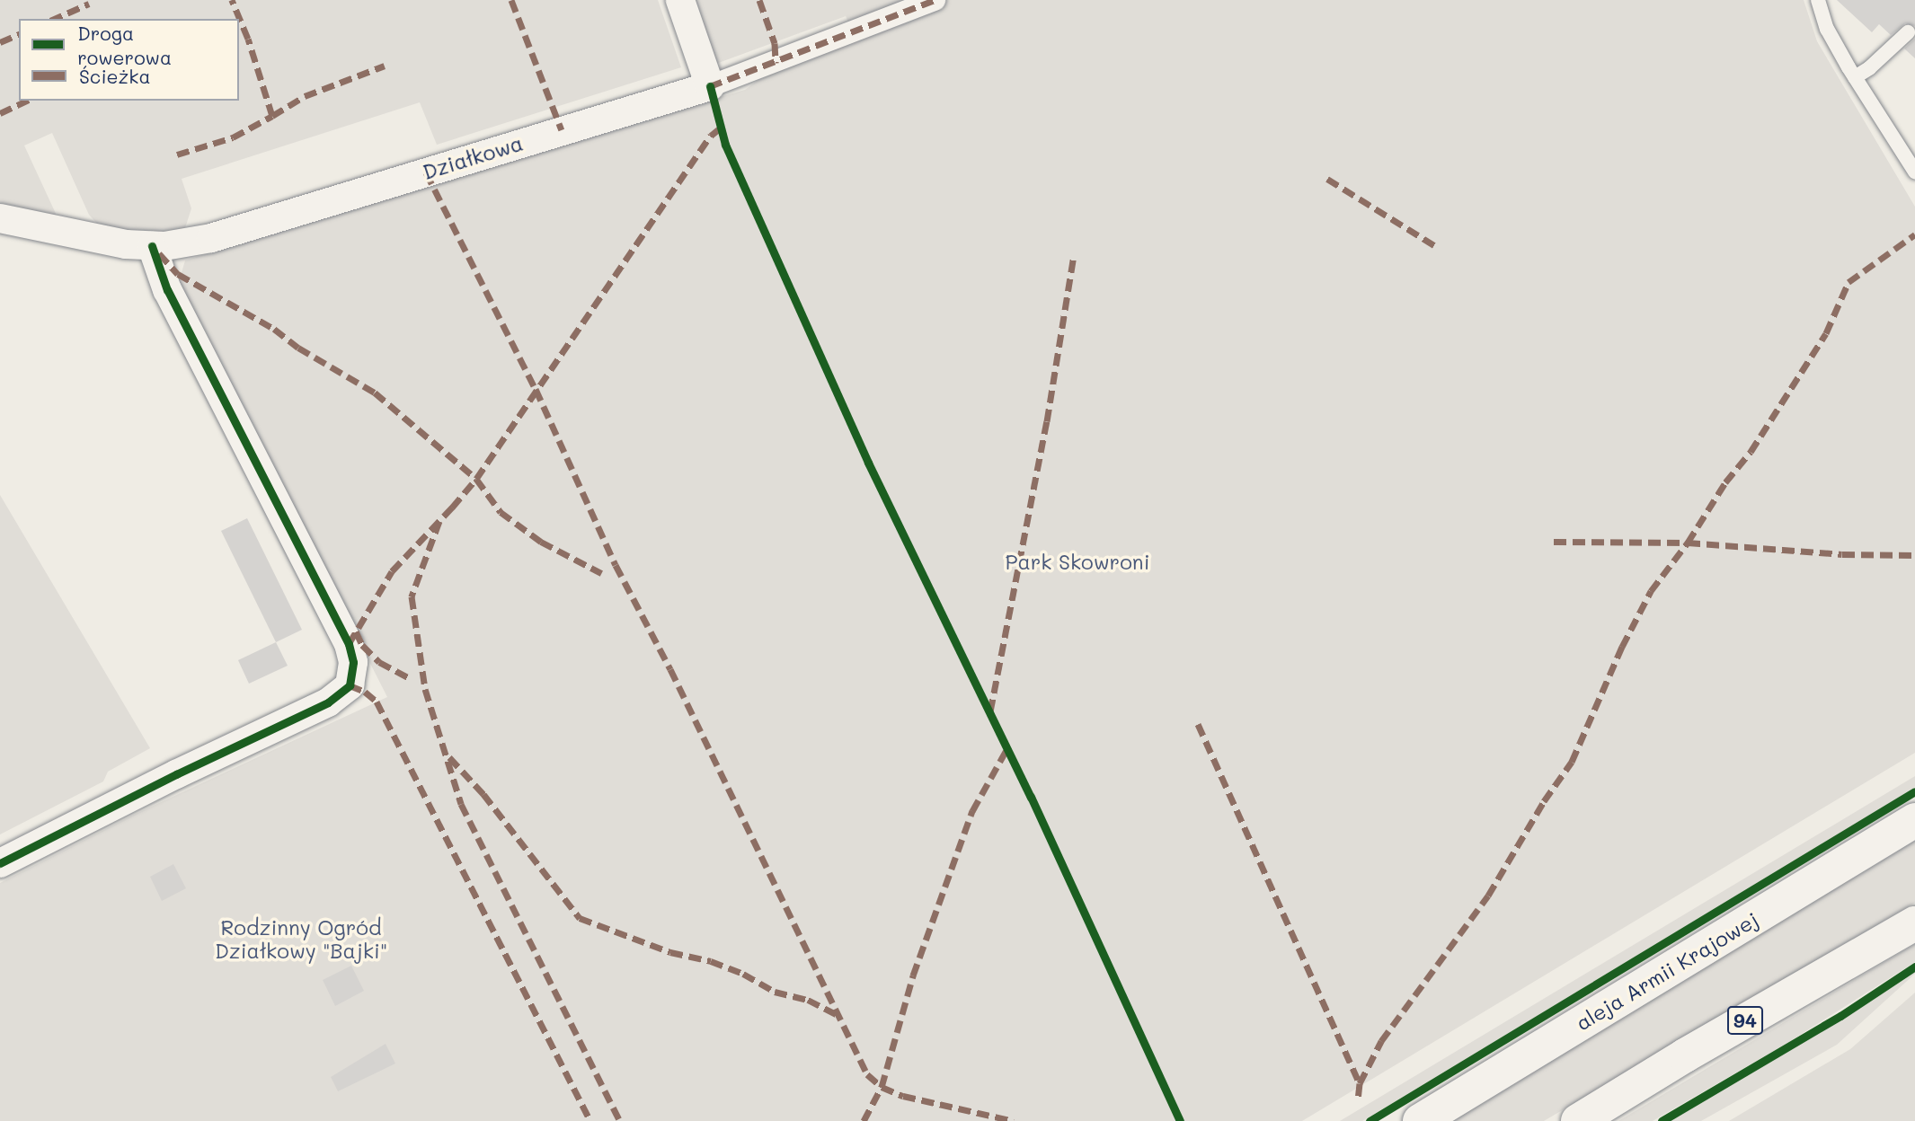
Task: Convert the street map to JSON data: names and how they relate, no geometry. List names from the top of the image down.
{
  "streets": {
    "main road": ["aleja Armii Krajowej", "94"],
    "street": ["Działkowa"]
  },
  "parks": ["Park Skowroni", "Rodzinny Ogród Działkowy \"Bajki\""],
  "legend": ["Droga rowerowa", "Ścieżka"]
}
